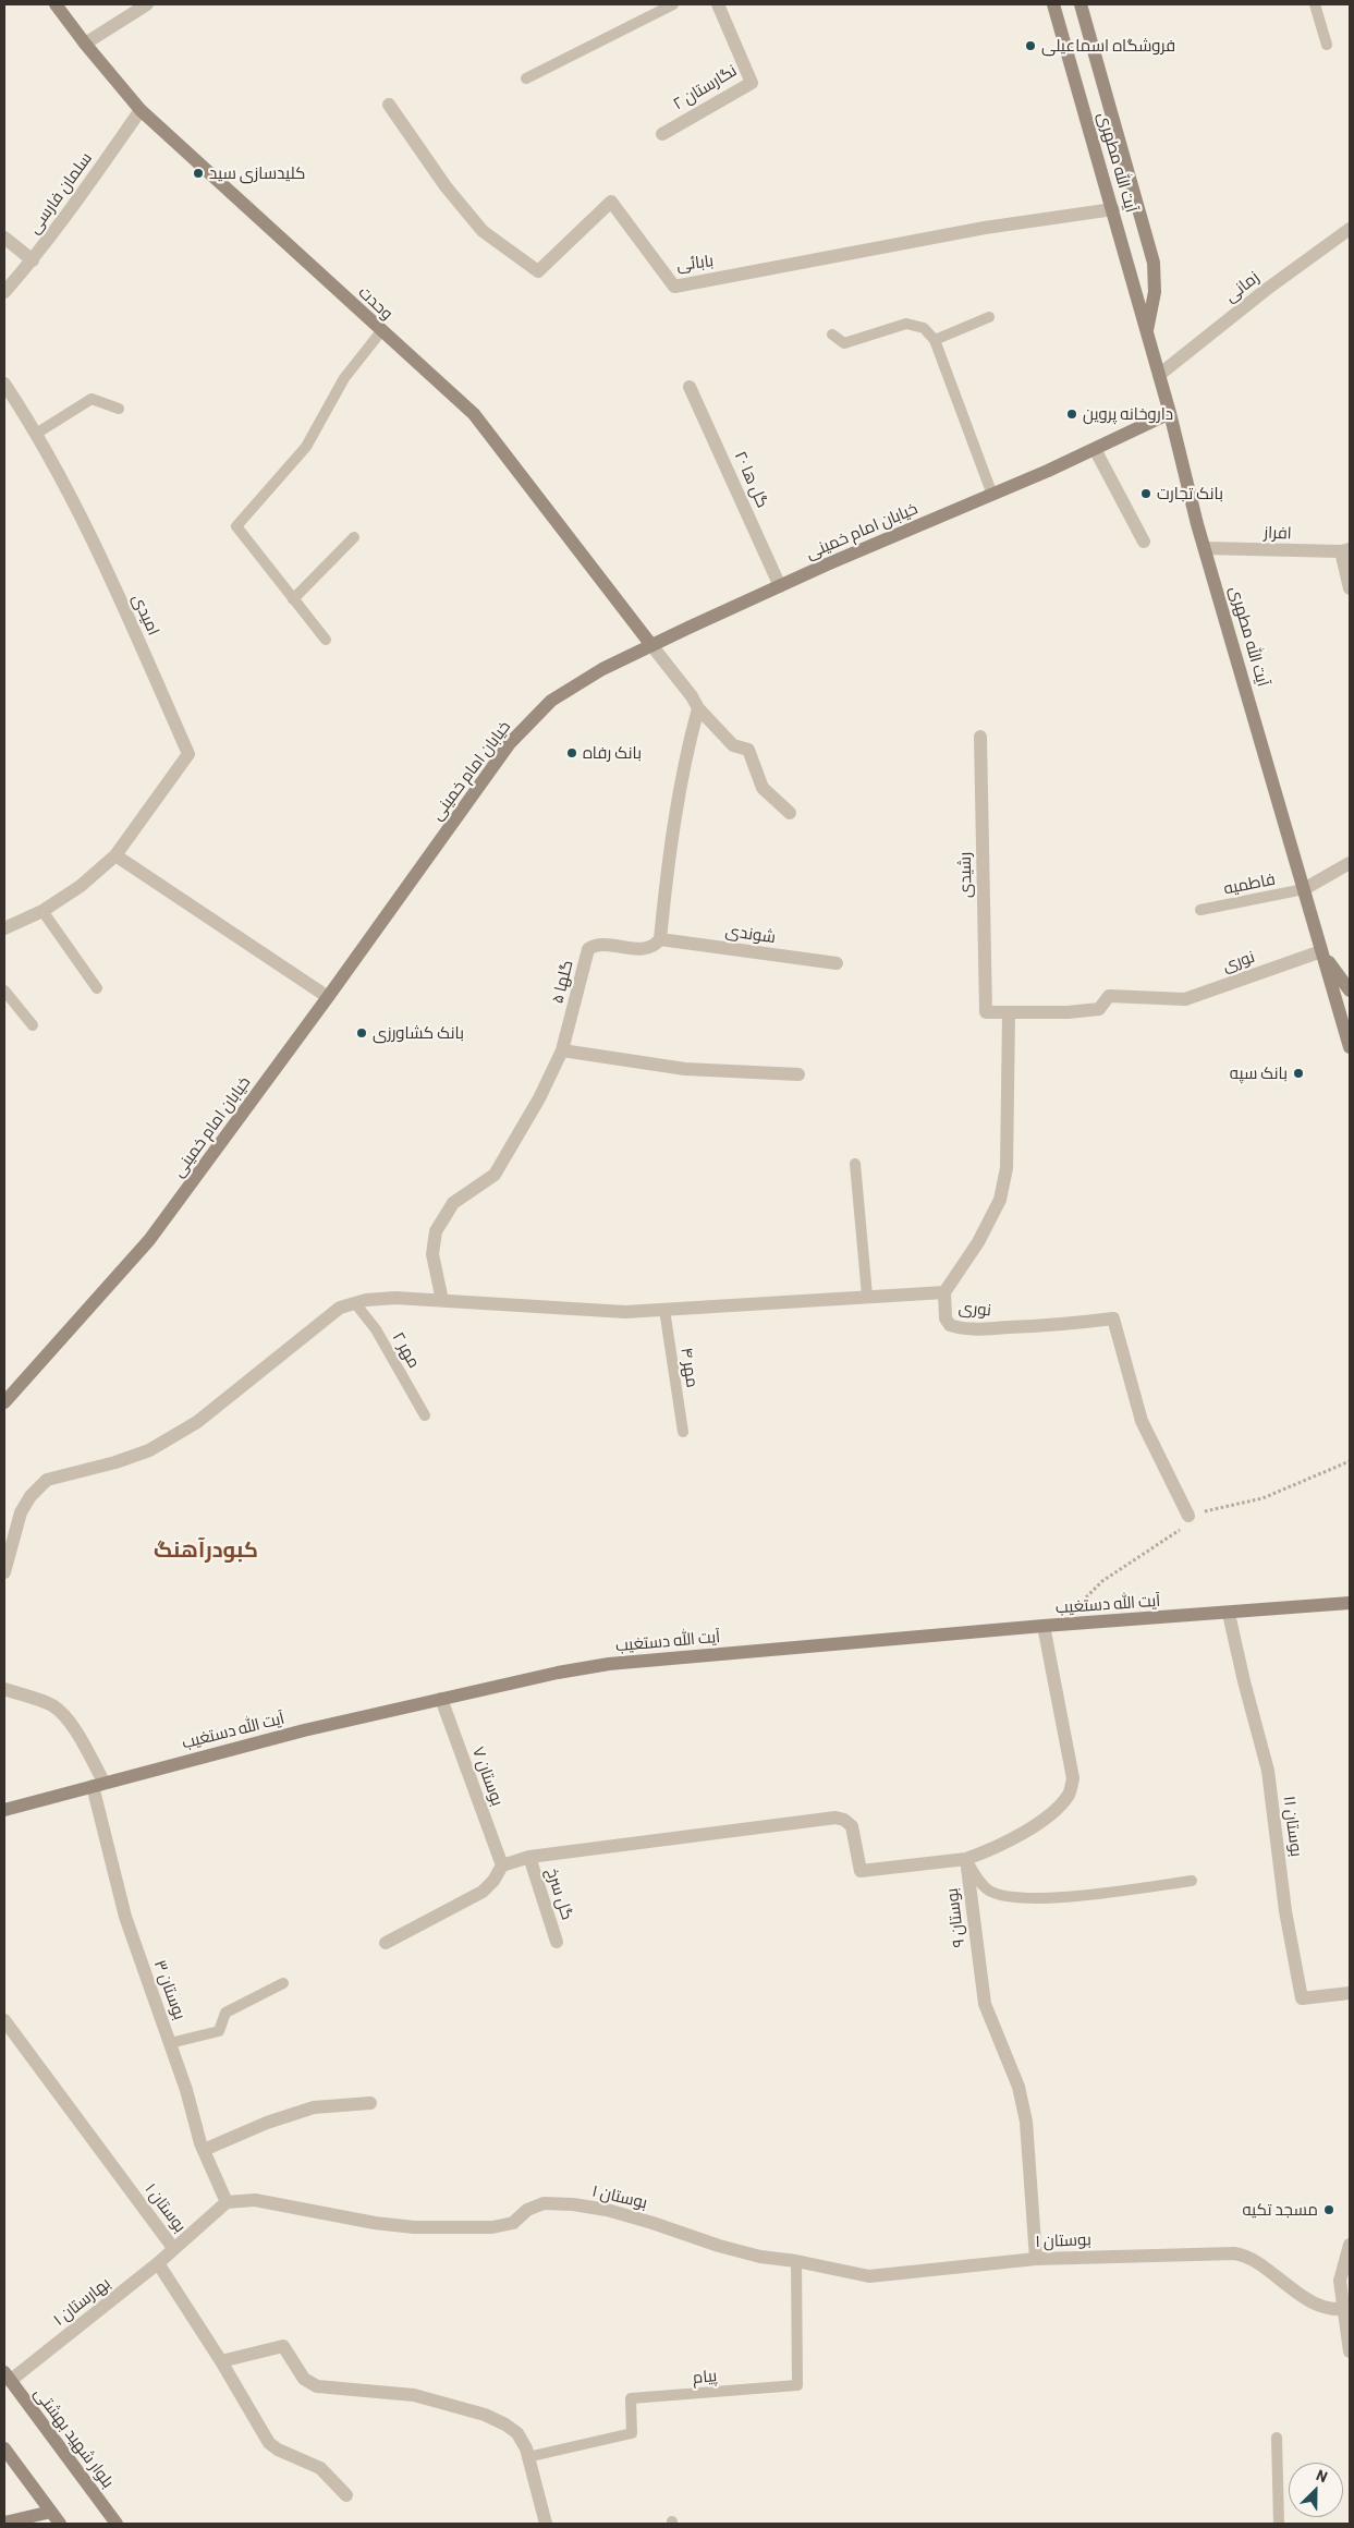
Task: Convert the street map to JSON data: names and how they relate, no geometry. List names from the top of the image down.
{
  "streets": {
    "main road": [
      "آیت الله مطهری",
      "وحدت",
      "خیابان امام خمینی",
      "آیت الله دستغیب",
      "بلوار شهید بهشتی"
    ],
    "street": [
      "نگارستان ۲",
      "سلمان فارسی",
      "بابائی",
      "زمانی",
      "گل ها ۲۰",
      "افراز",
      "امیدی",
      "رشیدی",
      "شوندی",
      "نوری",
      "گلها ۵",
      "بوستان ۷",
      "بوستان ۱۱",
      "گل سرخ",
      "بوستان ۹",
      "بوستان ۳",
      "بوستان ۱",
      "بهارستان ۱"
    ],
    "lane": [
      "فاطمیه",
      "مهر ۲",
      "مهر ۴",
      "پیام"
    ]
  },
  "crossings": [
    ["آیت الله مطهری", "بابائی"],
    ["آیت الله مطهری", "زمانی"],
    ["آیت الله مطهری", "خیابان امام خمینی"],
    ["آیت الله مطهری", "افراز"],
    ["آیت الله مطهری", "فاطمیه"],
    ["آیت الله مطهری", "نوری"],
    ["سلمان فارسی", "وحدت"],
    ["وحدت", "خیابان امام خمینی"],
    ["گل ها ۲۰", "خیابان امام خمینی"],
    ["رشیدی", "نوری"],
    ["شوندی", "گلها ۵"],
    ["آیت الله دستغیب", "بوستان ۷"],
    ["آیت الله دستغیب", "بوستان ۱۱"],
    ["آیت الله دستغیب", "بوستان ۳"],
    ["بوستان ۹", "بوستان ۱"],
    ["بوستان ۳", "بوستان ۱"],
    ["بوستان ۱", "بهارستان ۱"],
    ["بوستان ۱", "پیام"],
    ["بهارستان ۱", "بلوار شهید بهشتی"]
  ],
  "districts": ["کبودرآهنگ"],
  "places": [
    "فروشگاه اسماعیلی",
    "کلیدسازی سید",
    "داروخانه پروین",
    "بانک تجارت",
    "بانک رفاه",
    "بانک کشاورزی",
    "بانک سپه",
    "مسجد تکیه"
  ],
  "north": "top right"
}
